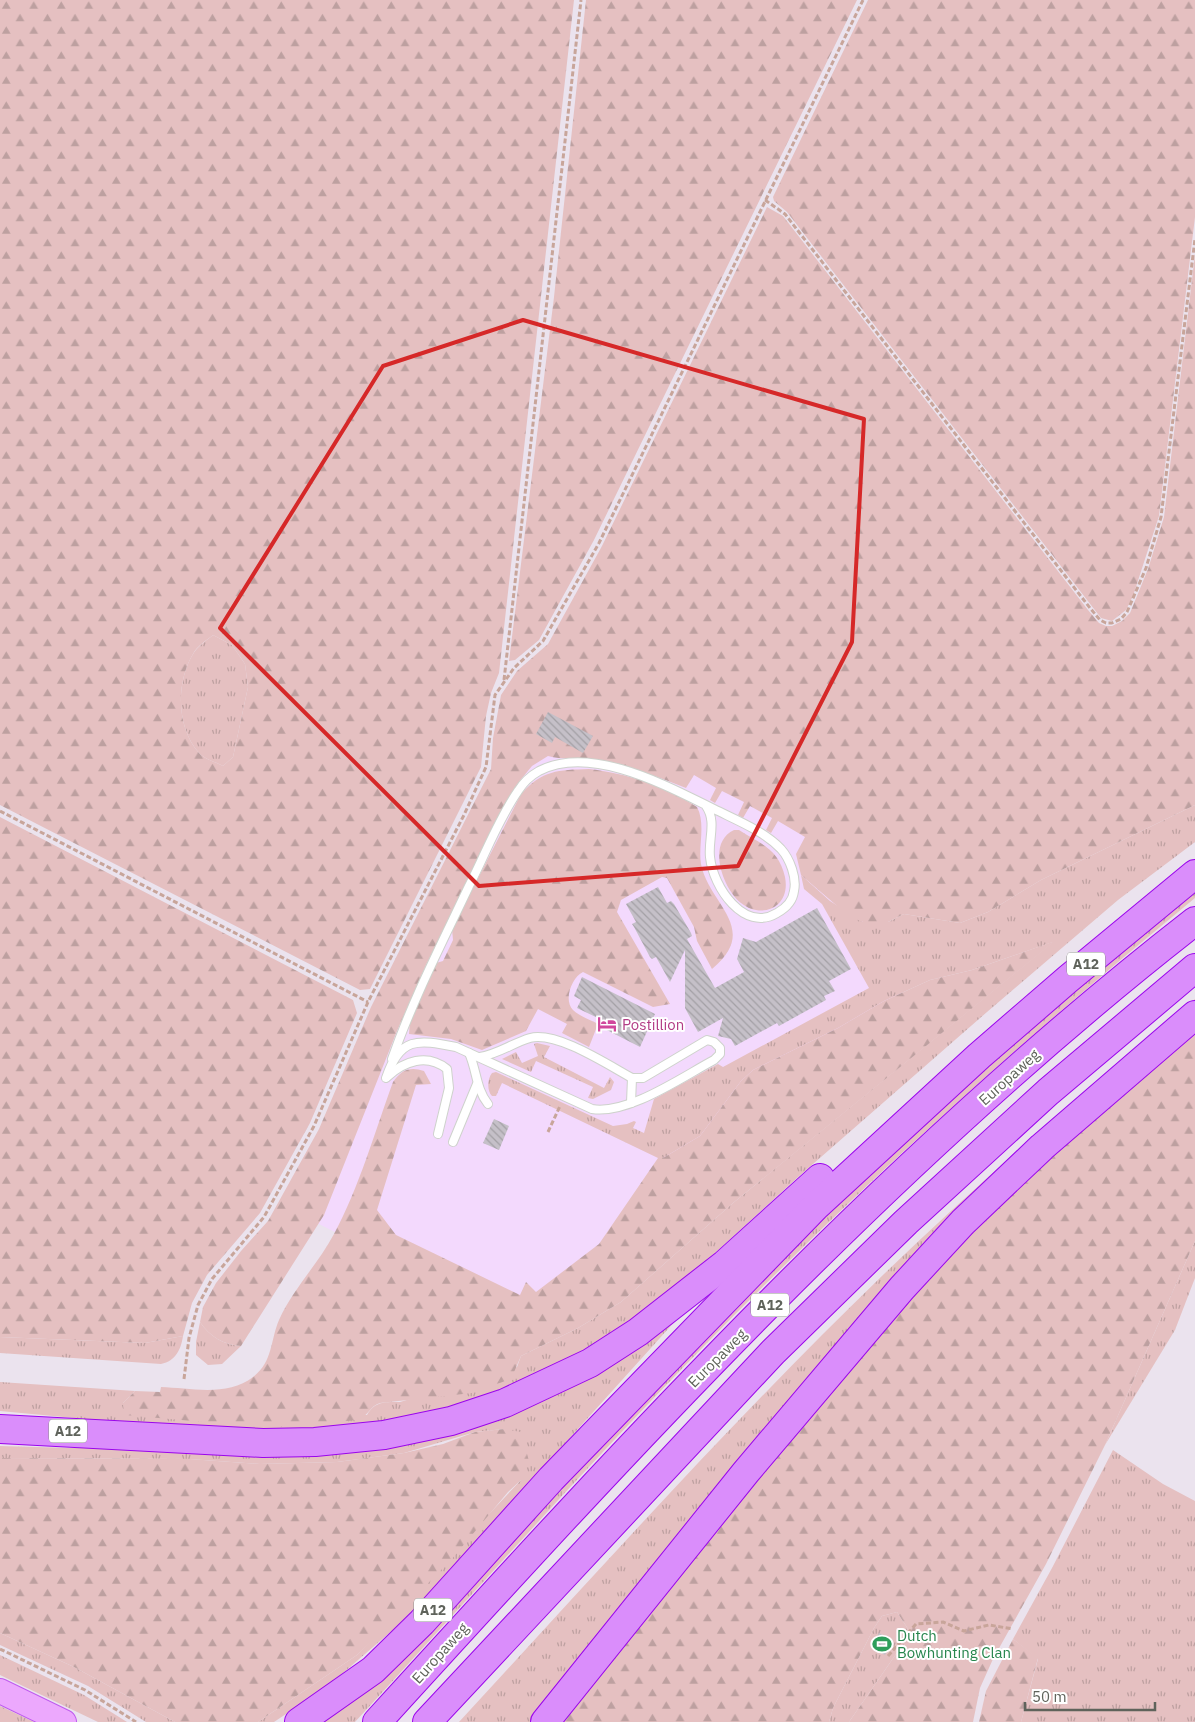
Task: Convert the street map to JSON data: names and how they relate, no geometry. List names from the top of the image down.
{
  "streets": {
    "highway": ["A12", "Europaweg"]
  },
  "places": {
    "hotel": ["Postillion"],
    "sports": ["Dutch Bowhunting Clan"]
  },
  "scale_bar": "50 m"
}
